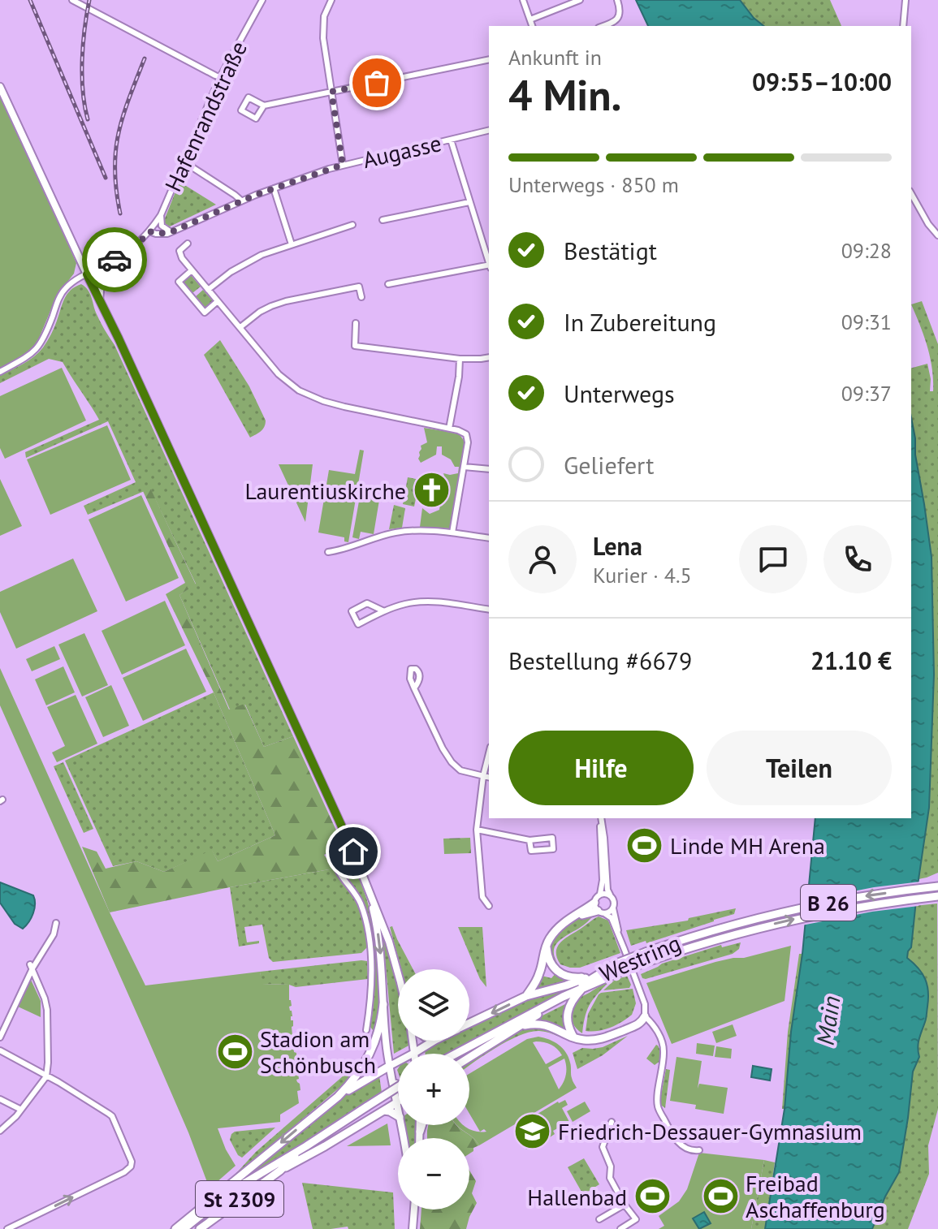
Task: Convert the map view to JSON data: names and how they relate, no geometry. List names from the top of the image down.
{
  "streets": {
    "highway": ["B 26", "Westring", "St 2309"],
    "street": ["Hafenrandstraße", "Augasse"]
  },
  "crossings": [
    ["Hafenrandstraße", "Augasse"],
    ["B 26", "Westring"]
  ],
  "water": ["Main"],
  "places": {
    "church": ["Laurentiuskirche"],
    "sports": [
      "Linde MH Arena",
      "Stadion am Schönbusch",
      "Freibad Aschaffenburg",
      "Hallenbad"
    ],
    "school or university": ["Friedrich-Dessauer-Gymnasium"]
  },
  "page": {
    "heading": ["4 Min.", "Ankunft in", "09:55–10:00"],
    "panel": [
      "Lena",
      "Kurier · 4.5",
      "Bestellung #6679",
      "21.10 €"
    ],
    "bar": "Unterwegs · 850 m",
    "list": [
      ["Bestätigt", "09:28"],
      ["In Zubereitung", "09:31"],
      ["Unterwegs", "09:37"],
      "Geliefert"
    ],
    "buttons": ["Hilfe", "Teilen"],
    "map_buttons": ["+", "−"]
  }
}
